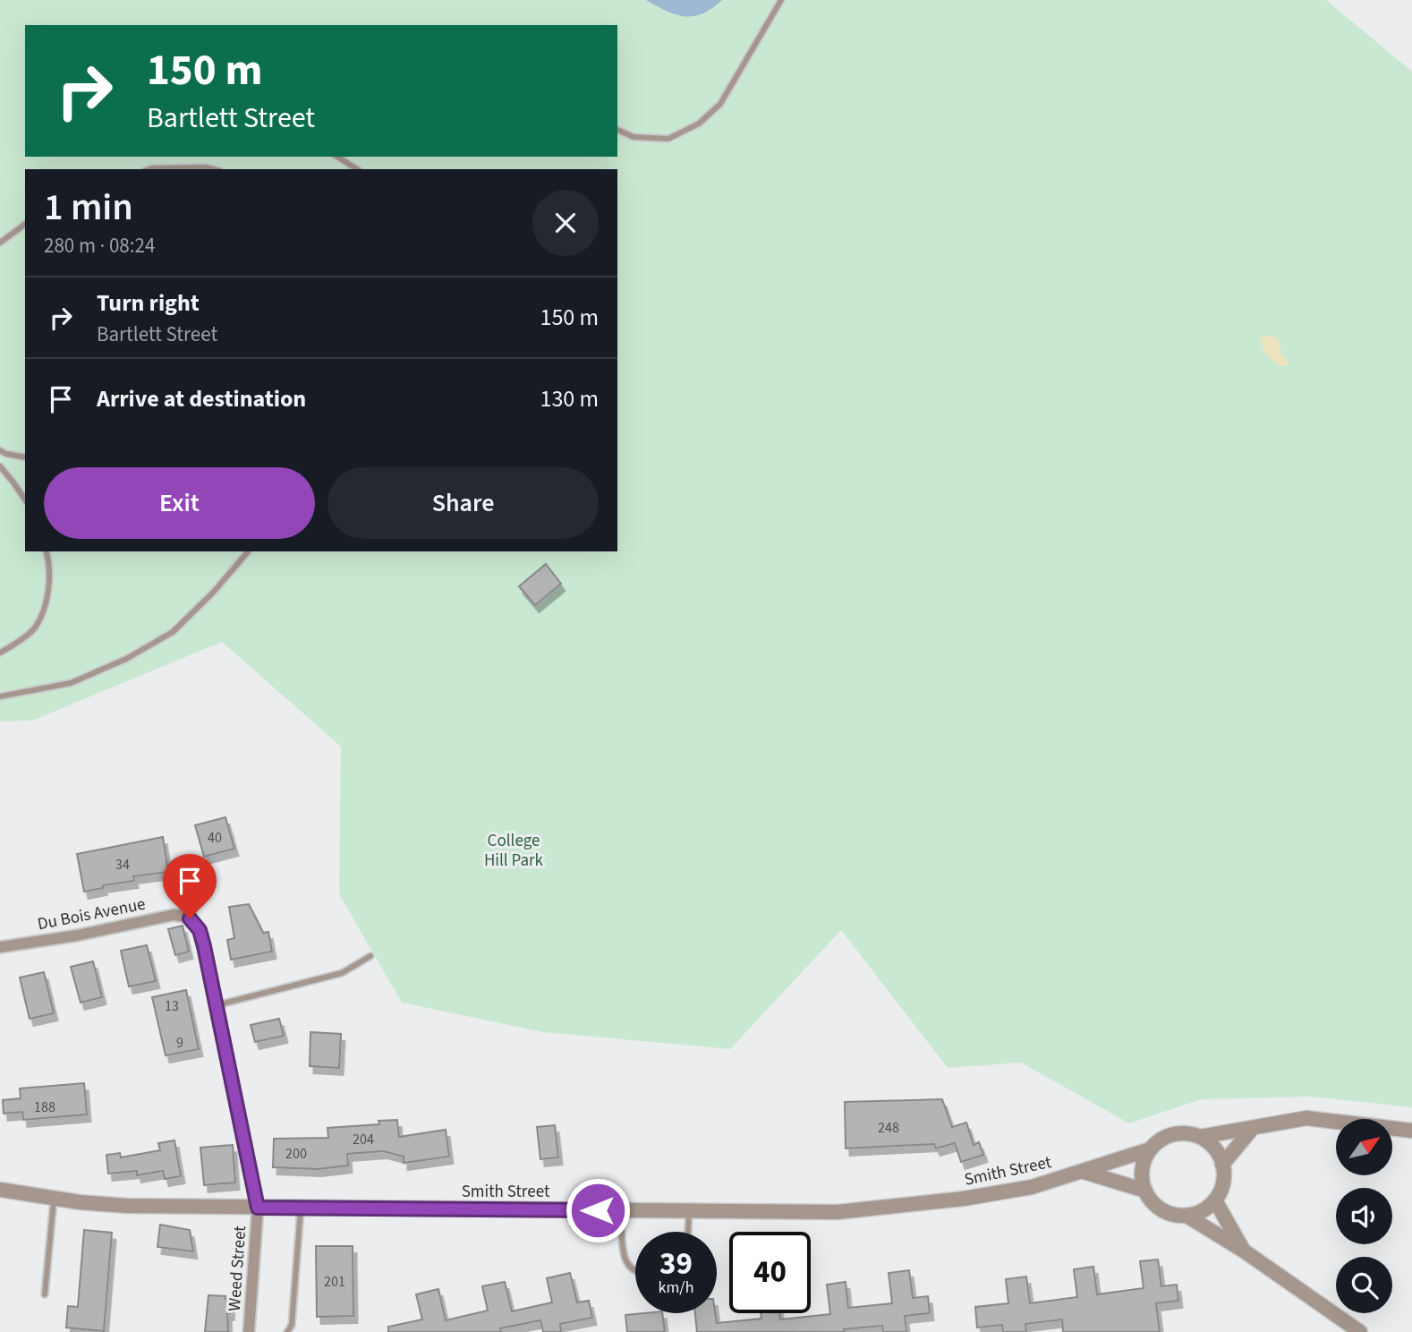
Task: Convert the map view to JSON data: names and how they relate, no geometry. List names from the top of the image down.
{
  "streets": {
    "street": ["Du Bois Avenue", "Smith Street", "Weed Street"]
  },
  "crossings": [
    ["Du Bois Avenue", "Weed Street"],
    ["Smith Street", "Weed Street"]
  ],
  "parks": ["College Hill Park"],
  "house_numbers": [
    "40",
    "34",
    "13",
    "9",
    "188",
    "248",
    "204",
    "200",
    "201"
  ],
  "north": "top right",
  "page": {
    "turn": ["150 m", "Bartlett Street"],
    "heading": ["1 min", "280 m · 08:24"],
    "list": [
      {
        "name": "Turn right",
        "note": "Bartlett Street",
        "value": "150 m"
      },
      {
        "name": "Arrive at destination",
        "value": "130 m"
      }
    ],
    "buttons": ["Exit", "Share"],
    "speed": "39 km/h",
    "limit": "40"
  }
}
